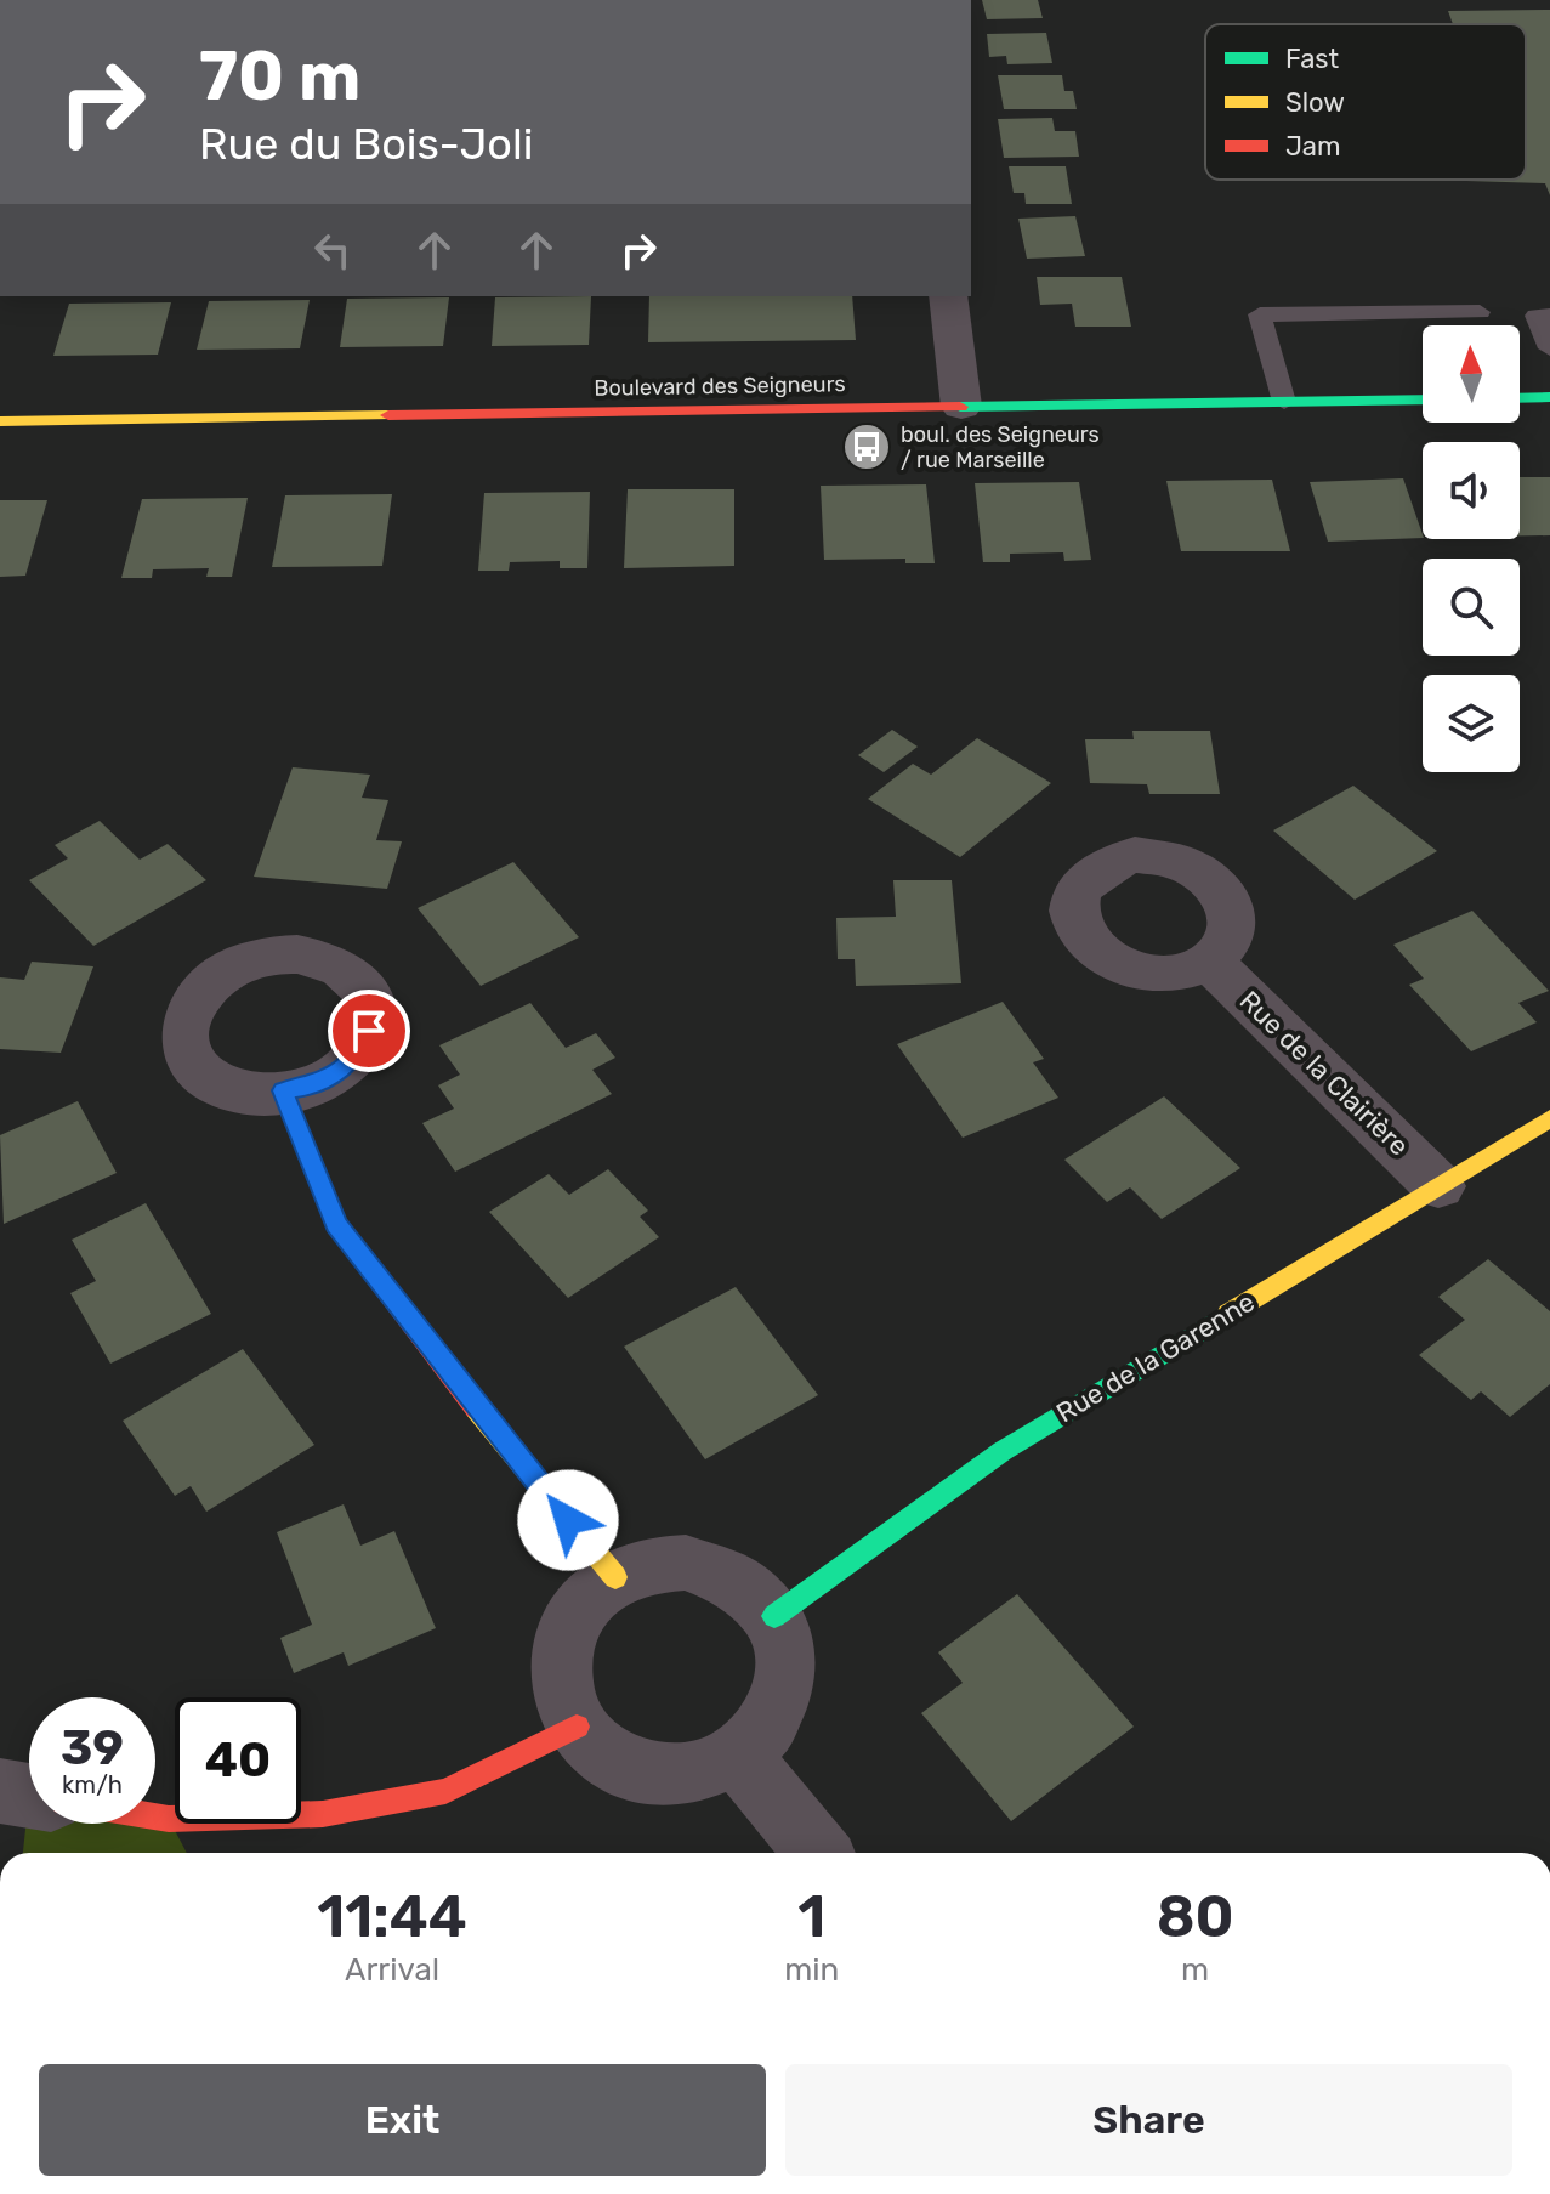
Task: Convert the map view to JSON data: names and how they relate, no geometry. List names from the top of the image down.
{
  "streets": {
    "street": ["Boulevard des Seigneurs", "Rue de la Clairière", "Rue de la Garenne"]
  },
  "crossings": [
    ["Rue de la Clairière", "Rue de la Garenne"]
  ],
  "places": {
    "bus stop": ["boul. des Seigneurs / rue Marseille"]
  },
  "legend": ["Fast", "Slow", "Jam"],
  "north": "top",
  "page": {
    "turn": ["70 m", "Rue du Bois-Joli"],
    "speed": "39 km/h",
    "limit": "40",
    "eta": [
      "11:44",
      "Arrival",
      "1",
      "min",
      "80",
      "m"
    ],
    "buttons": ["Exit", "Share"]
  }
}
